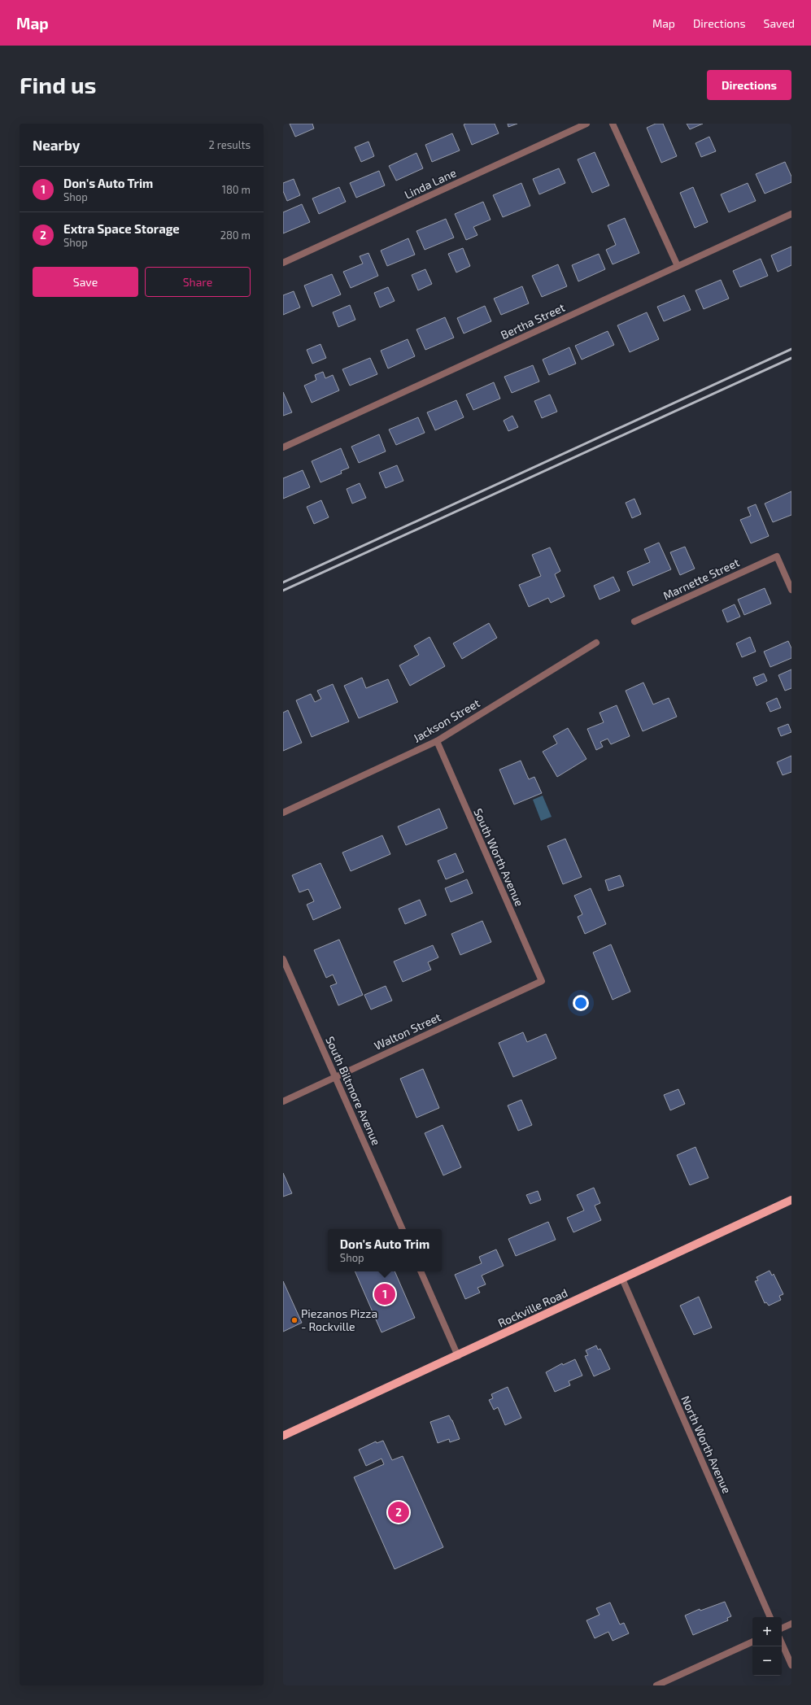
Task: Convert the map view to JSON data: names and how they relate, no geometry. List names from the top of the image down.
{
  "streets": {
    "main road": ["Rockville Road"],
    "street": [
      "Linda Lane",
      "Bertha Street",
      "Marnette Street",
      "Jackson Street",
      "South Worth Avenue",
      "Walton Street",
      "South Biltmore Avenue",
      "North Worth Avenue"
    ]
  },
  "crossings": [
    ["Jackson Street", "South Worth Avenue"],
    ["South Worth Avenue", "Walton Street"],
    ["Walton Street", "South Biltmore Avenue"],
    ["Rockville Road", "North Worth Avenue"]
  ],
  "places": ["Piezanos Pizza - Rockville"],
  "page": {
    "header": "Map",
    "nav": ["Map", "Directions", "Saved"],
    "buttons": [
      "Directions",
      ["Save", "Share"]
    ],
    "title": "Find us",
    "heading": ["Nearby", "2 results"],
    "list": [
      {
        "mark": "1",
        "name": "Don's Auto Trim",
        "note": "Shop",
        "value": "180 m"
      },
      {
        "mark": "2",
        "name": "Extra Space Storage",
        "note": "Shop",
        "value": "280 m"
      }
    ],
    "popup": ["Don's Auto Trim", "Shop"],
    "pins": ["1", "2"],
    "map_buttons": ["+", "−"]
  }
}
